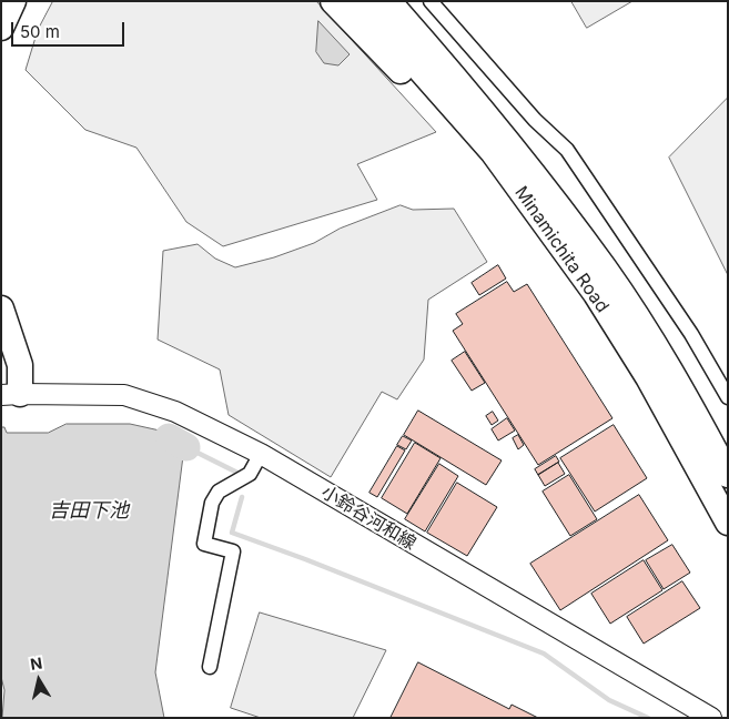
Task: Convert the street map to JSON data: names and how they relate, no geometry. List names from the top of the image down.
{
  "streets": {
    "highway": ["Minamichita Road"],
    "main road": ["小鈴谷河和線"]
  },
  "water": ["吉田下池"],
  "scale_bar": "50 m",
  "north": "top"
}
